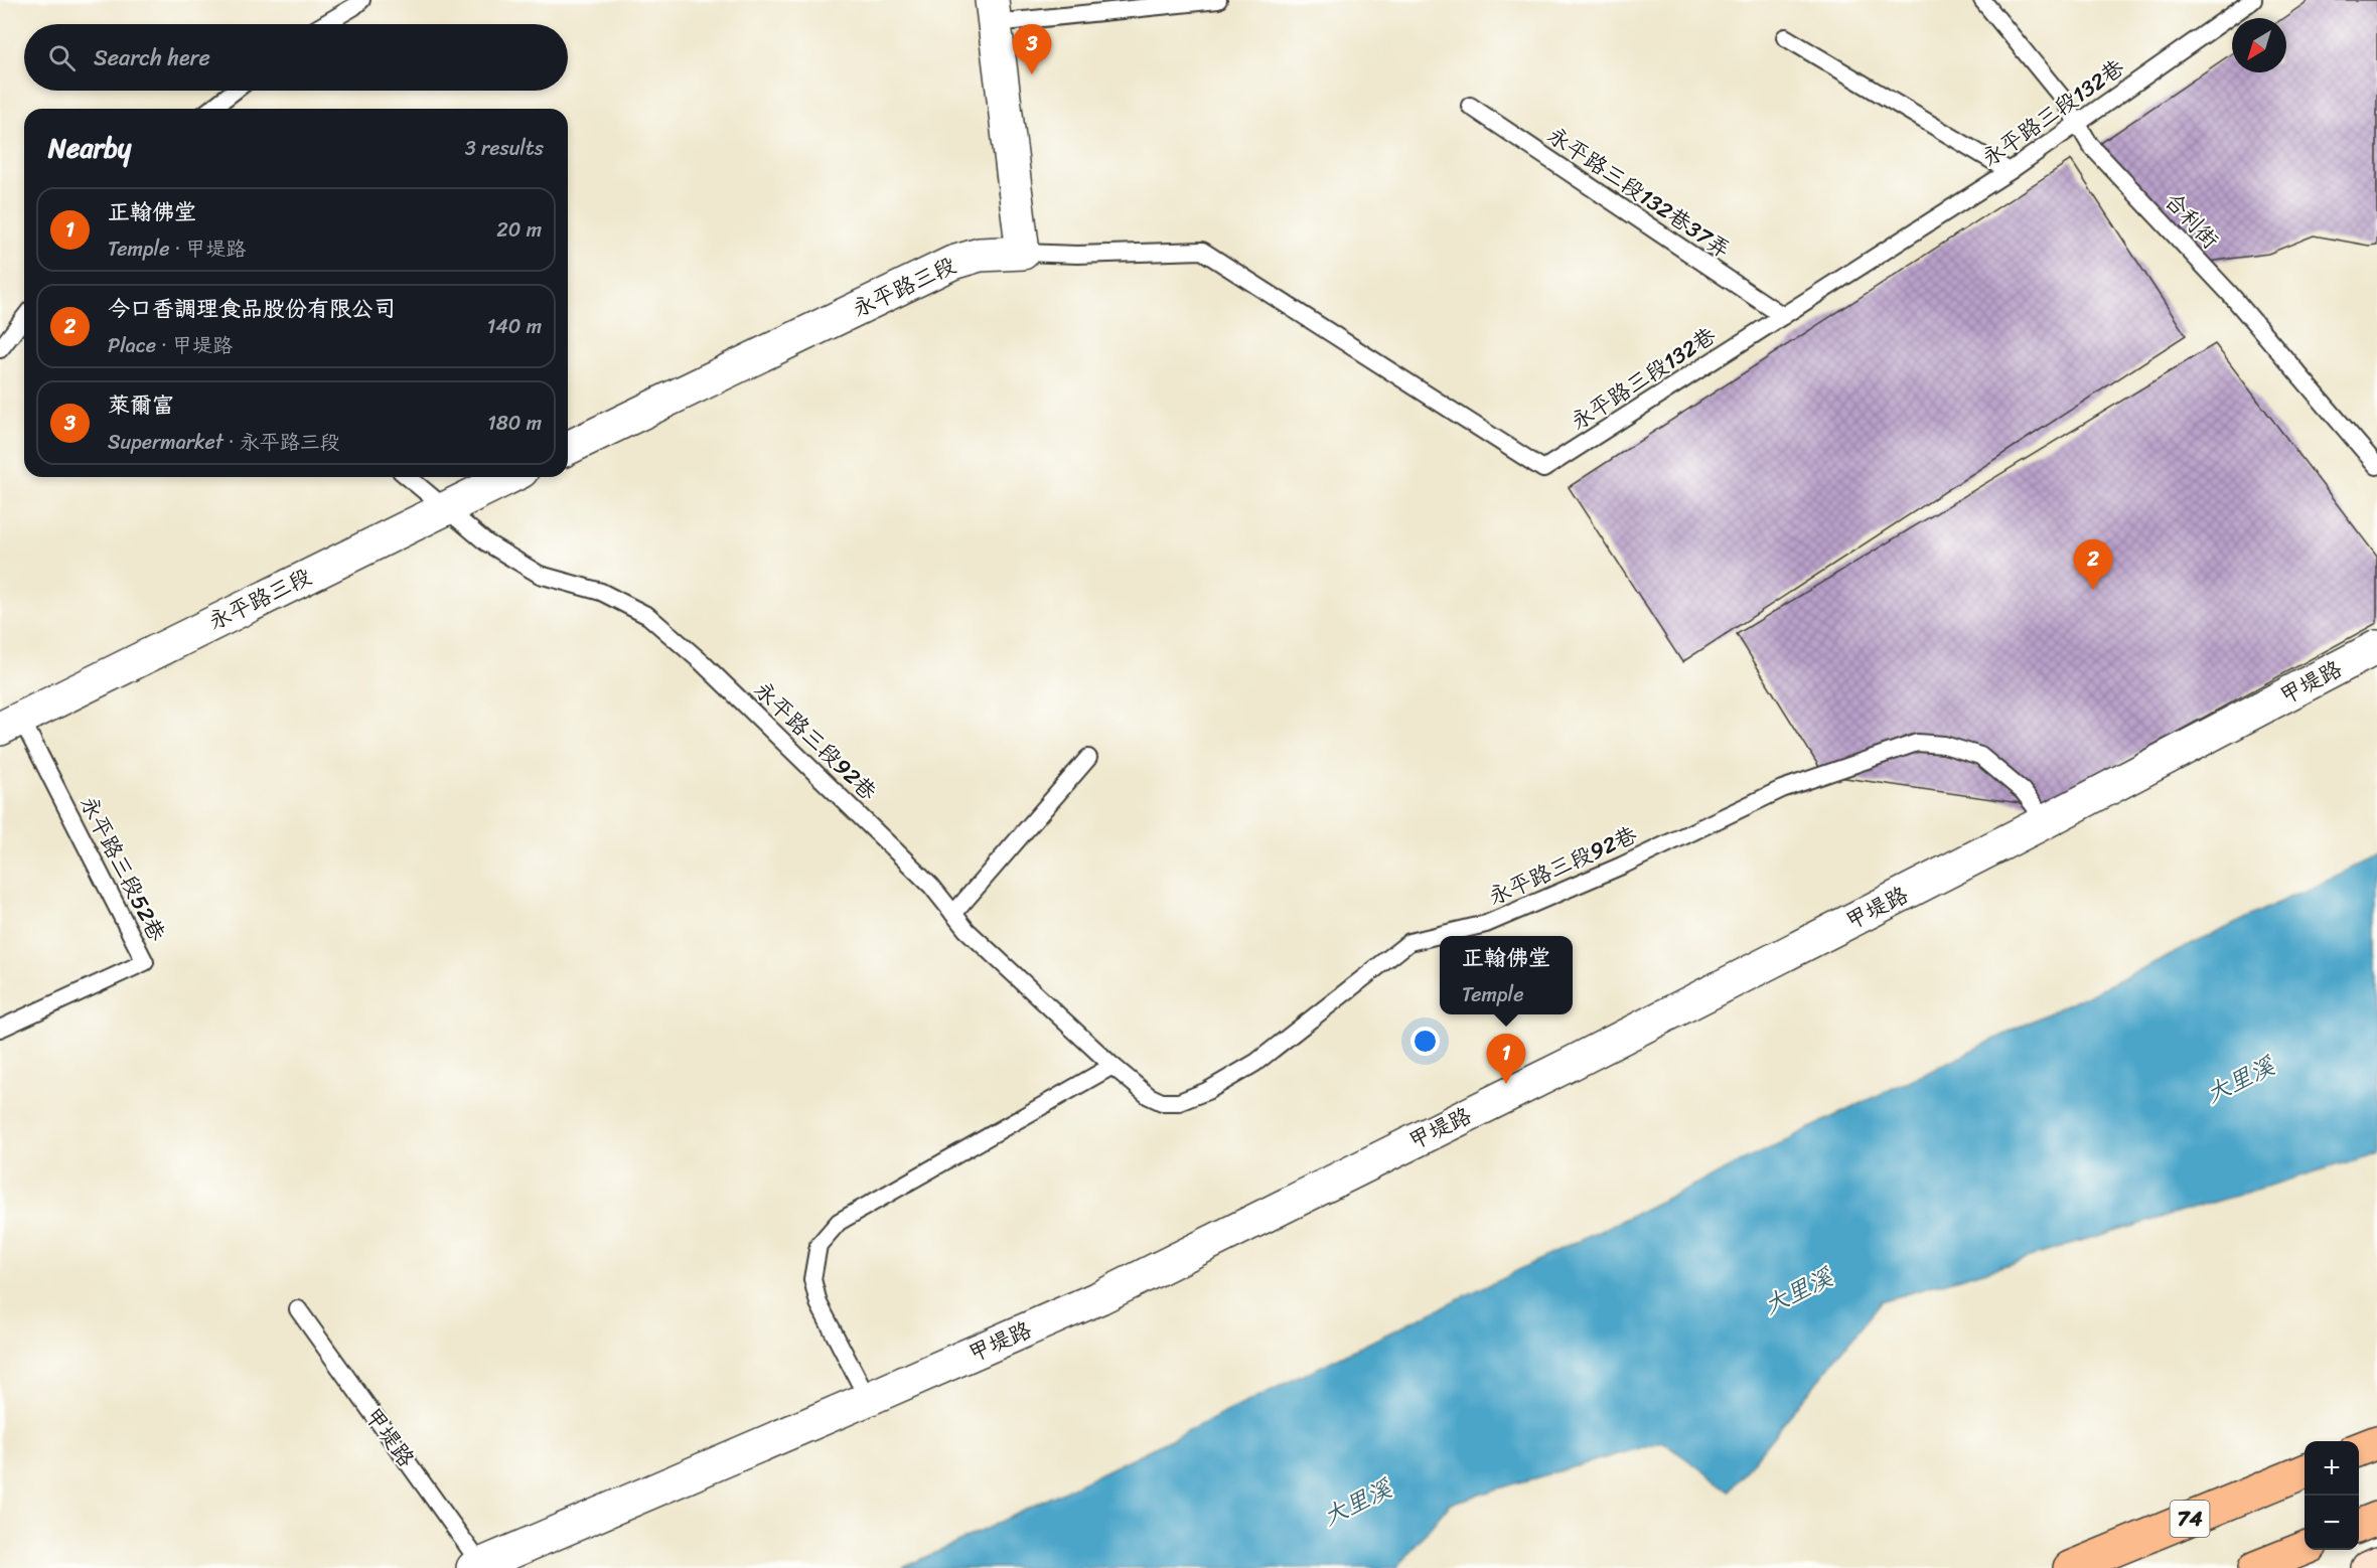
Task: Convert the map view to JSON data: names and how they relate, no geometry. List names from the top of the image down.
{
  "streets": {
    "highway": ["74"],
    "street": ["永平路三段", "甲堤路"],
    "lane": [
      "永平路三段132巷",
      "永平路三段132巷37弄",
      "合利街",
      "永平路三段92巷",
      "永平路三段52巷"
    ]
  },
  "crossings": [
    ["永平路三段132巷", "永平路三段132巷37弄"],
    ["永平路三段132巷", "合利街"],
    ["永平路三段132巷", "永平路三段"],
    ["永平路三段", "永平路三段92巷"],
    ["永平路三段", "永平路三段52巷"],
    ["甲堤路", "永平路三段92巷"]
  ],
  "water": ["大里溪"],
  "north": "bottom left",
  "page": {
    "pins": ["3", "2", "1"],
    "search": "Search here",
    "heading": ["Nearby", "3 results"],
    "list": [
      {
        "mark": "1",
        "name": "正翰佛堂",
        "note": "Temple · 甲堤路",
        "value": "20 m"
      },
      {
        "mark": "2",
        "name": "今口香調理食品股份有限公司",
        "note": "Place · 甲堤路",
        "value": "140 m"
      },
      {
        "mark": "3",
        "name": "萊爾富",
        "note": "Supermarket · 永平路三段",
        "value": "180 m"
      }
    ],
    "popup": ["正翰佛堂", "Temple"],
    "map_buttons": ["+", "−"]
  }
}
